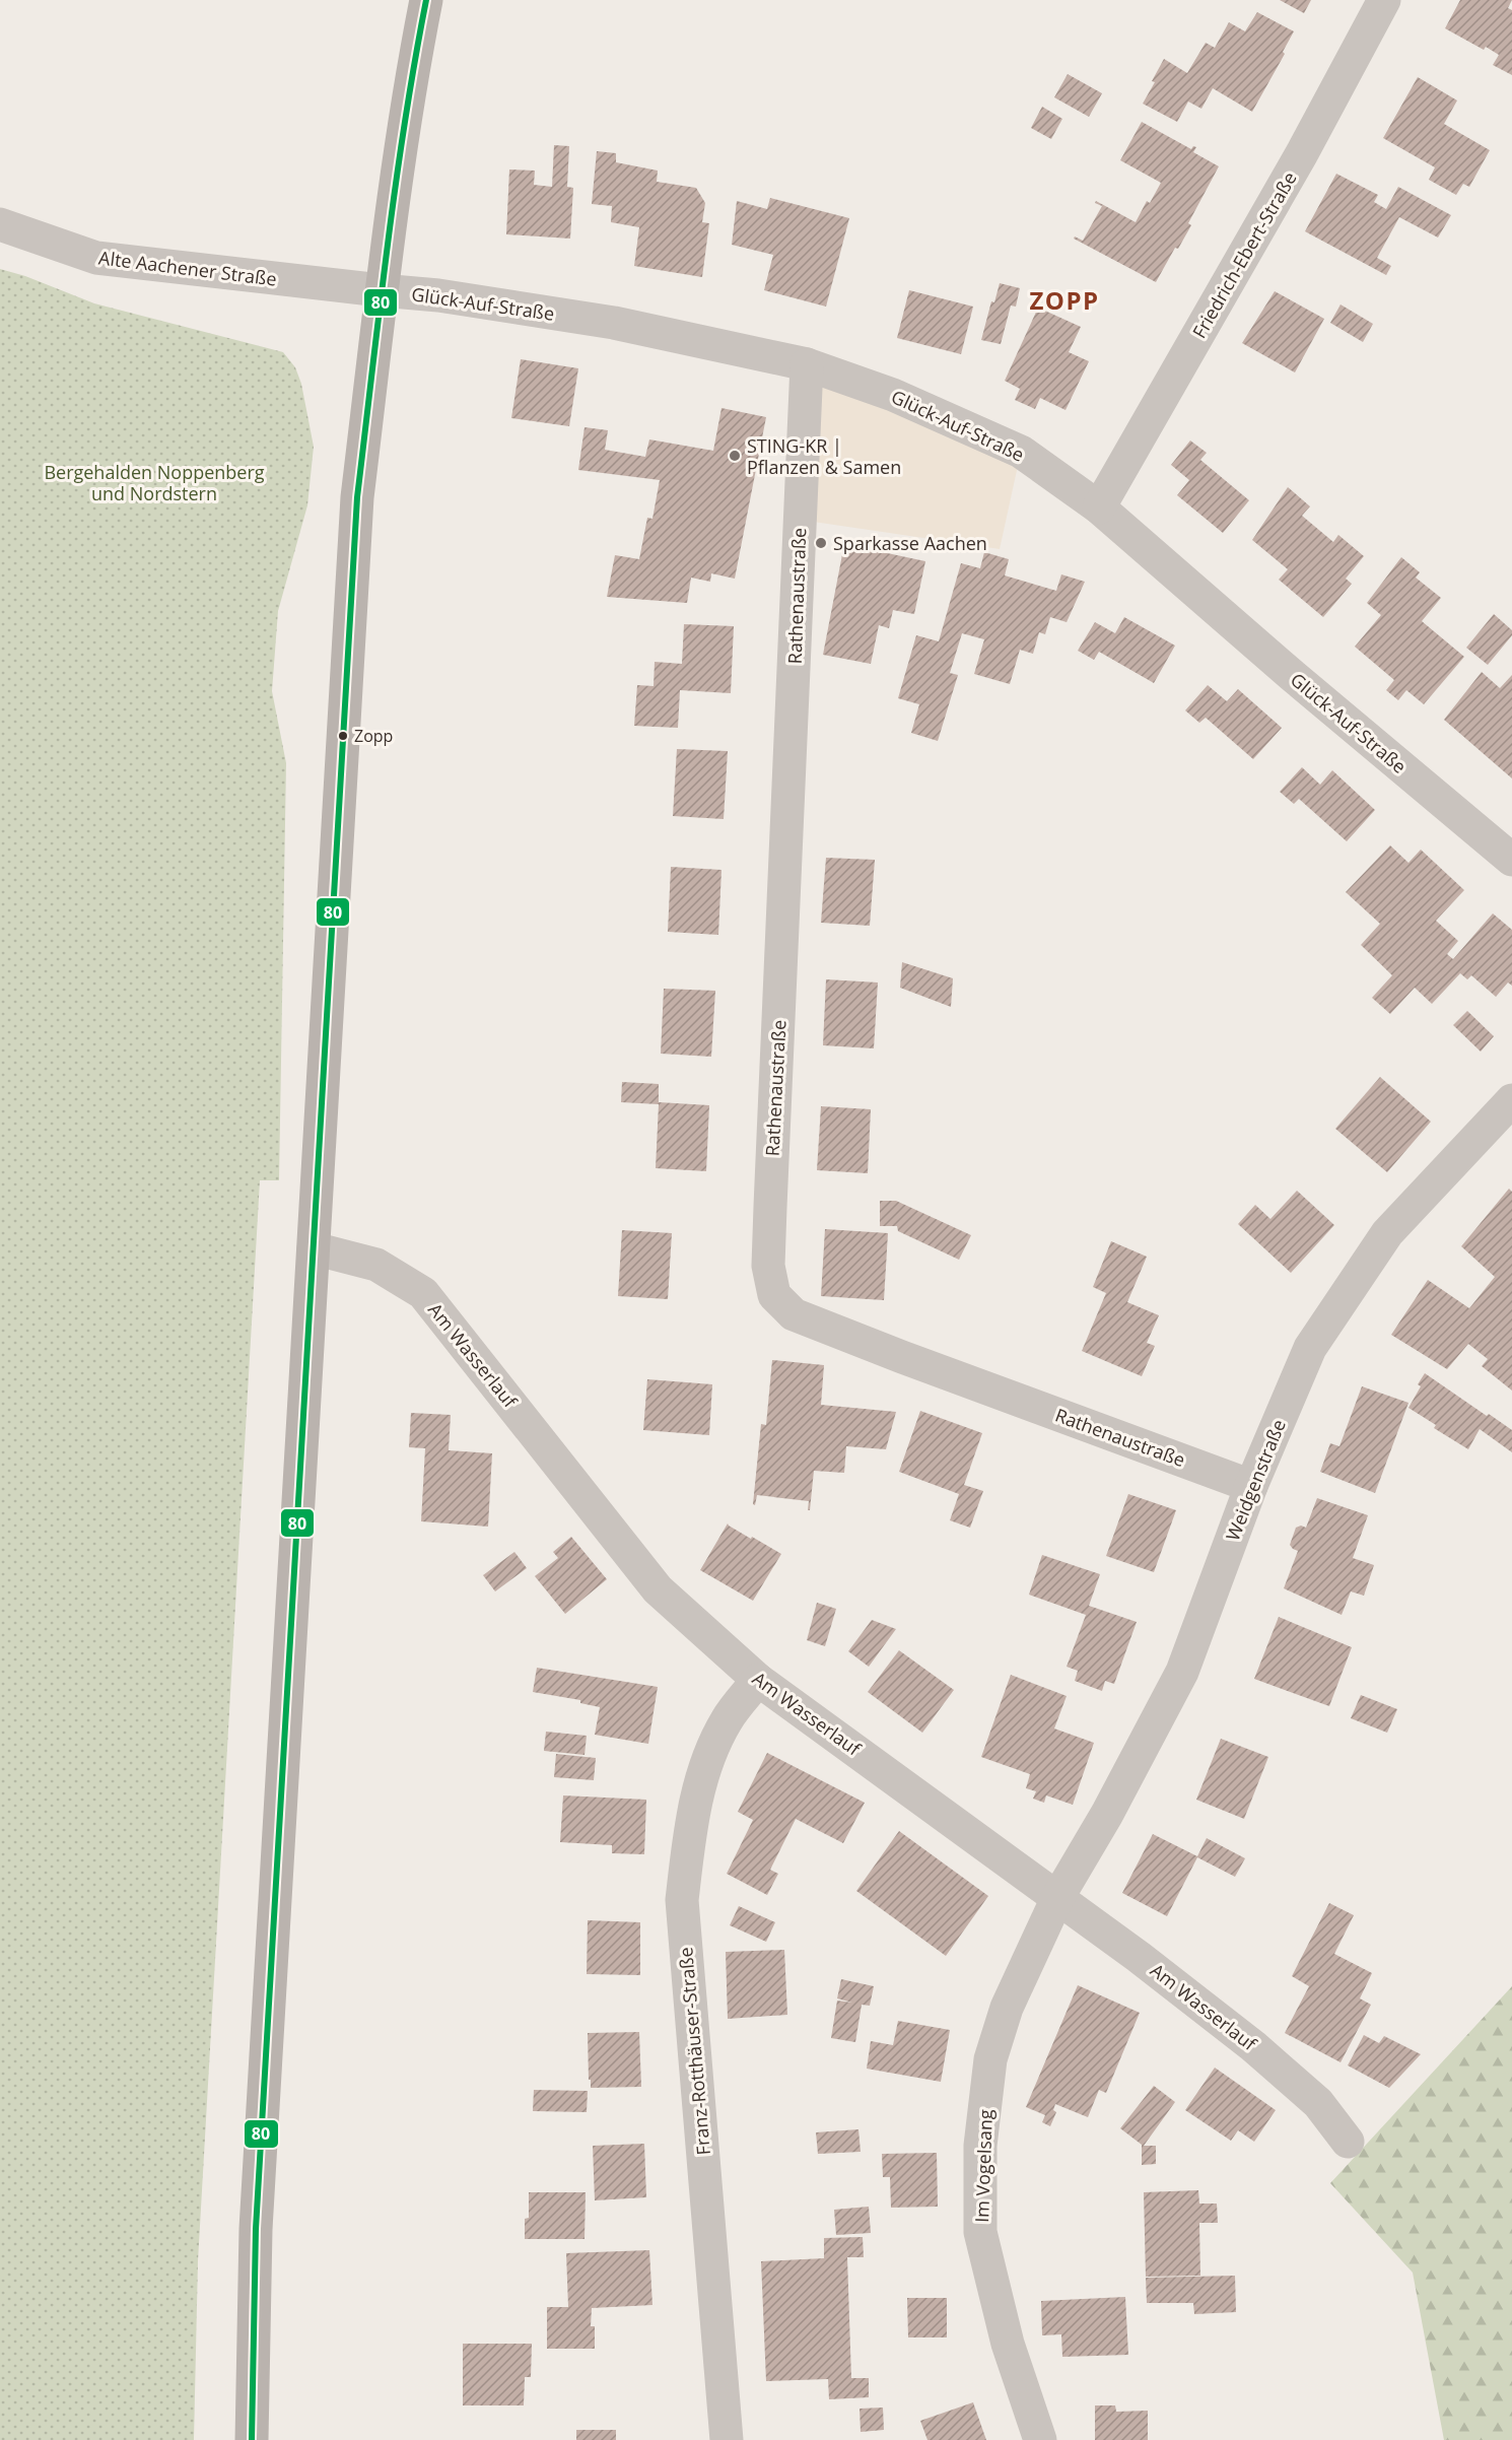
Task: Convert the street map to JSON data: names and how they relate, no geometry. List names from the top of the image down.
{
  "streets": {
    "street": [
      "Friedrich-Ebert-Straße",
      "Alte Aachener Straße",
      "Glück-Auf-Straße",
      "Rathenaustraße",
      "Am Wasserlauf",
      "Weidgenstraße",
      "Franz-Rotthäuser-Straße",
      "Im Vogelsang"
    ]
  },
  "crossings": [
    ["Friedrich-Ebert-Straße", "Glück-Auf-Straße"],
    ["Alte Aachener Straße", "Glück-Auf-Straße"],
    ["Glück-Auf-Straße", "Rathenaustraße"],
    ["Rathenaustraße", "Weidgenstraße"],
    ["Am Wasserlauf", "Weidgenstraße"],
    ["Am Wasserlauf", "Franz-Rotthäuser-Straße"],
    ["Am Wasserlauf", "Im Vogelsang"],
    ["Weidgenstraße", "Im Vogelsang"]
  ],
  "districts": ["ZOPP"],
  "parks": ["Bergehalden Noppenberg und Nordstern"],
  "places": ["STING-KR | Pflanzen & Samen", "Sparkasse Aachen", "Zopp"],
  "lines": ["transit line 80"]
}
